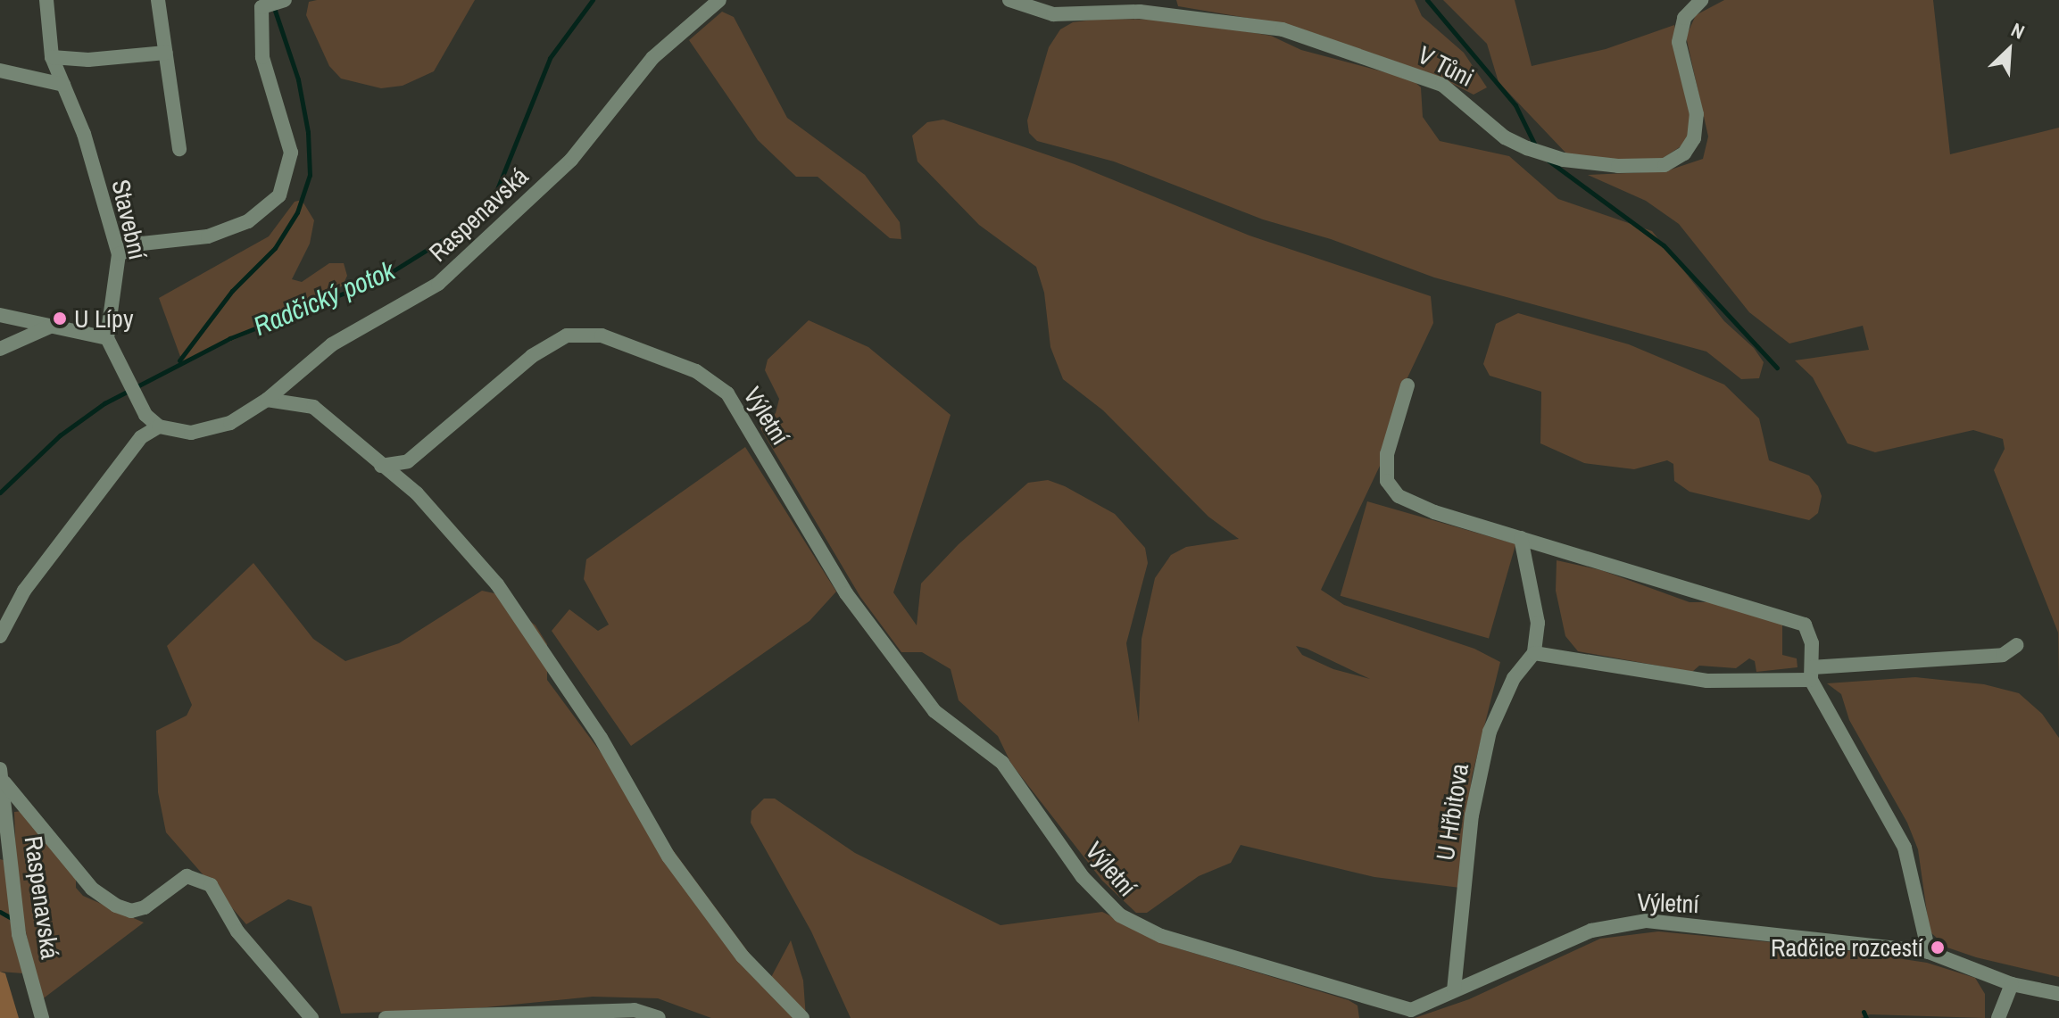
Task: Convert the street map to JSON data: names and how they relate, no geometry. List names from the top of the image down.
{
  "streets": {
    "street": [
      "V Tůni",
      "Raspenavská",
      "Stavební",
      "Výletní",
      "U Hřbitova"
    ]
  },
  "crossings": [
    ["Výletní", "U Hřbitova"]
  ],
  "water": ["Radčický potok"],
  "places": ["U Lípy", "Radčice rozcestí"],
  "north": "top right"
}
